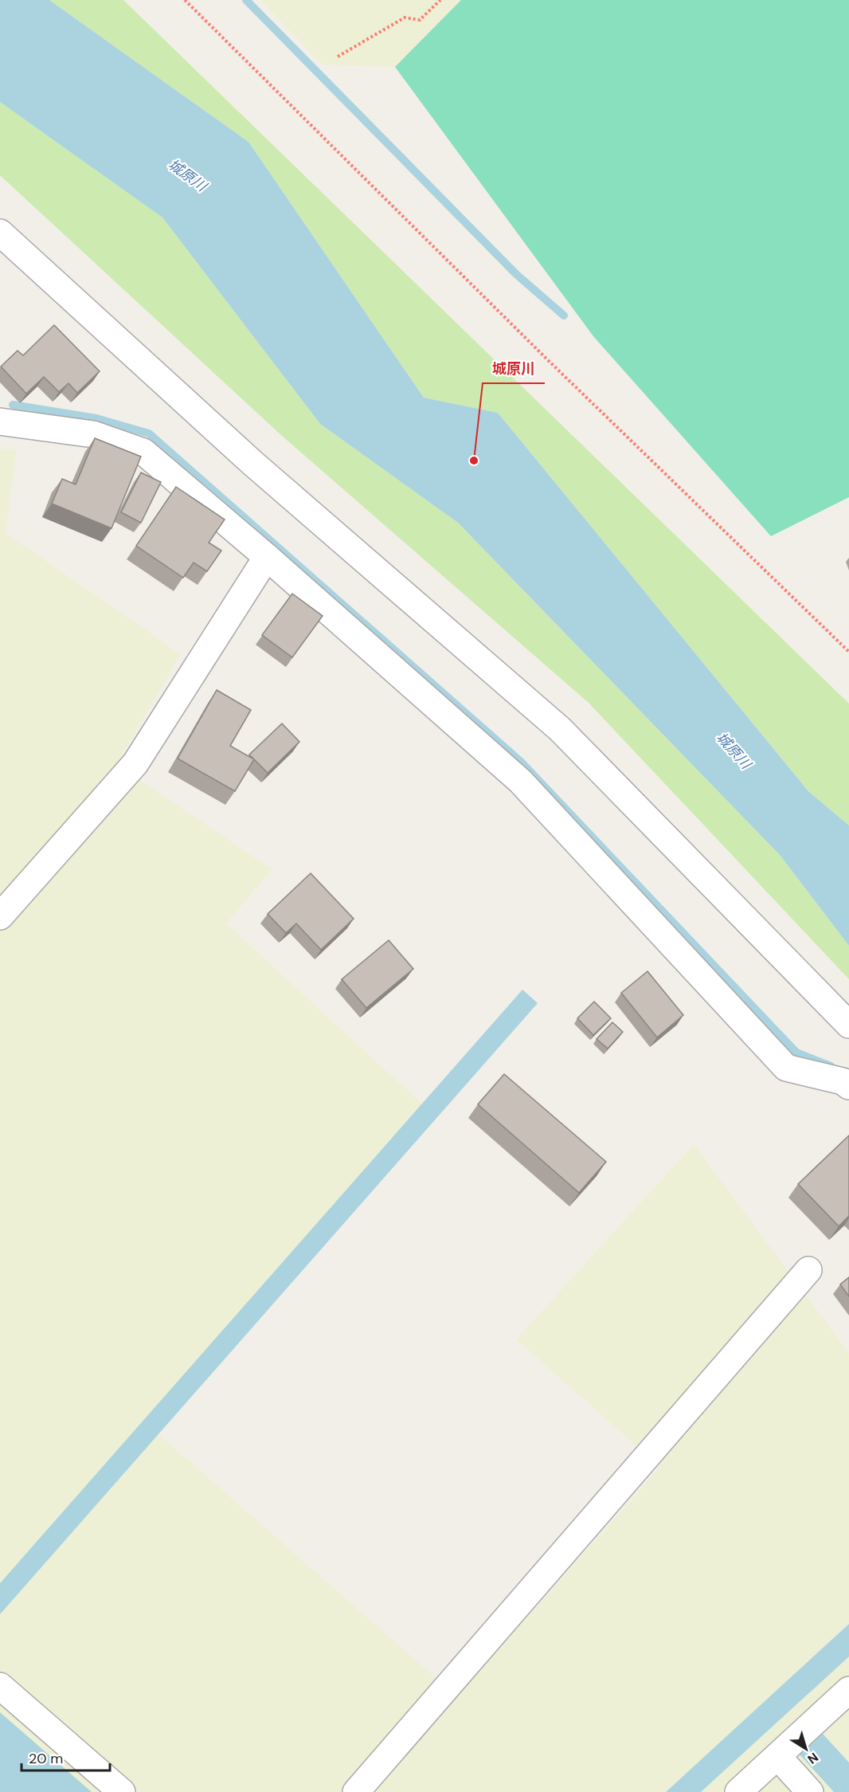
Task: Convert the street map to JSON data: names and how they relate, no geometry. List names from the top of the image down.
{
  "water": ["城原川"],
  "places": ["城原川"],
  "scale_bar": "20 m",
  "north": "bottom right"
}
